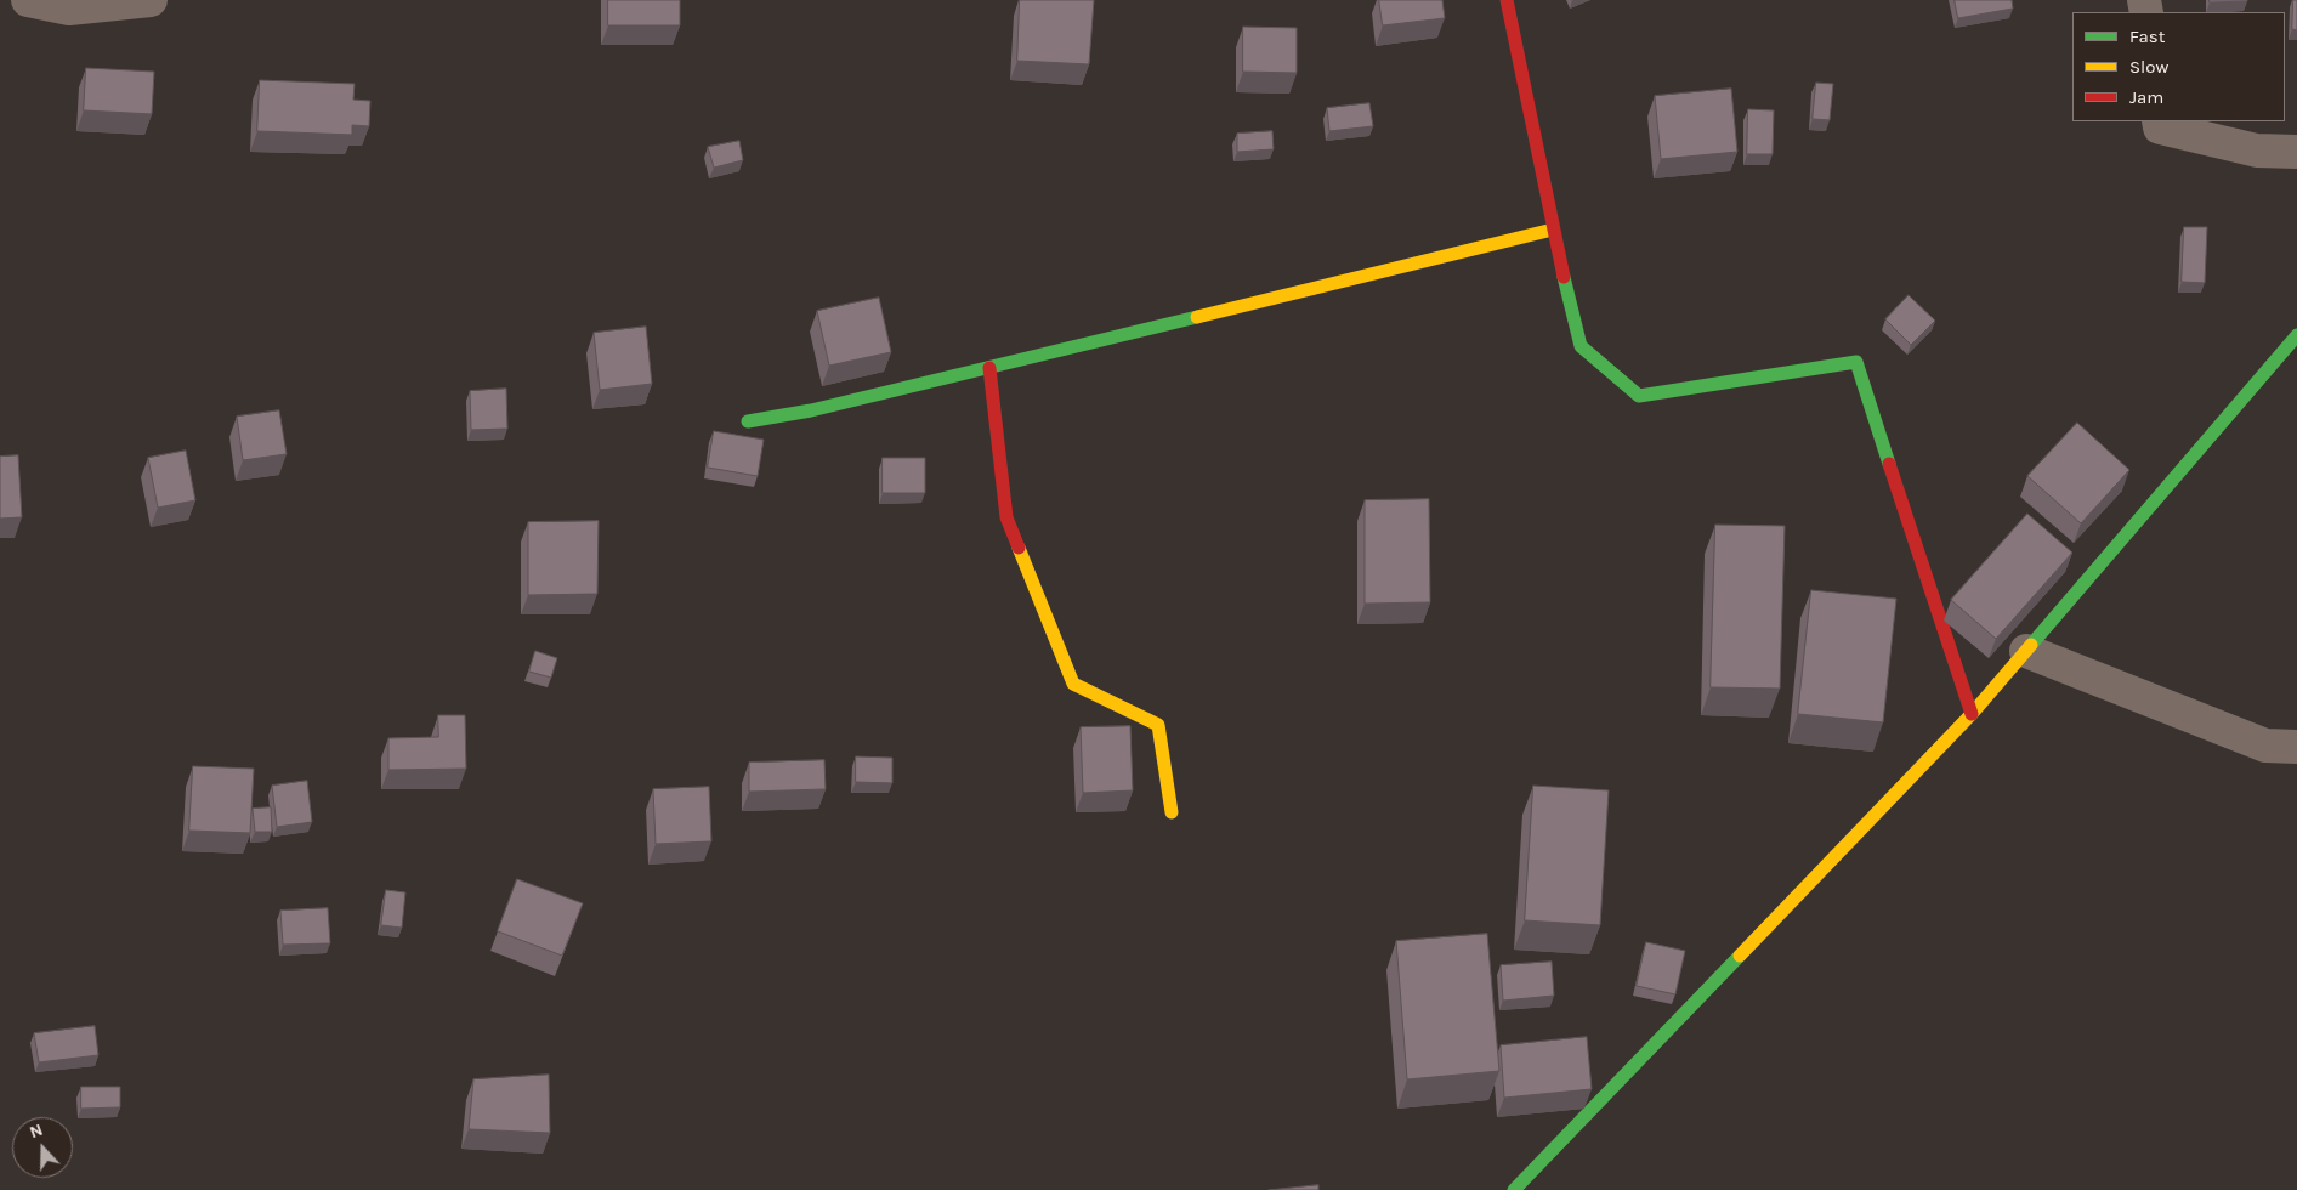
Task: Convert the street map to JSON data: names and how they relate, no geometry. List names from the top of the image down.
{
  "legend": ["Fast", "Slow", "Jam"],
  "north": "top"
}
